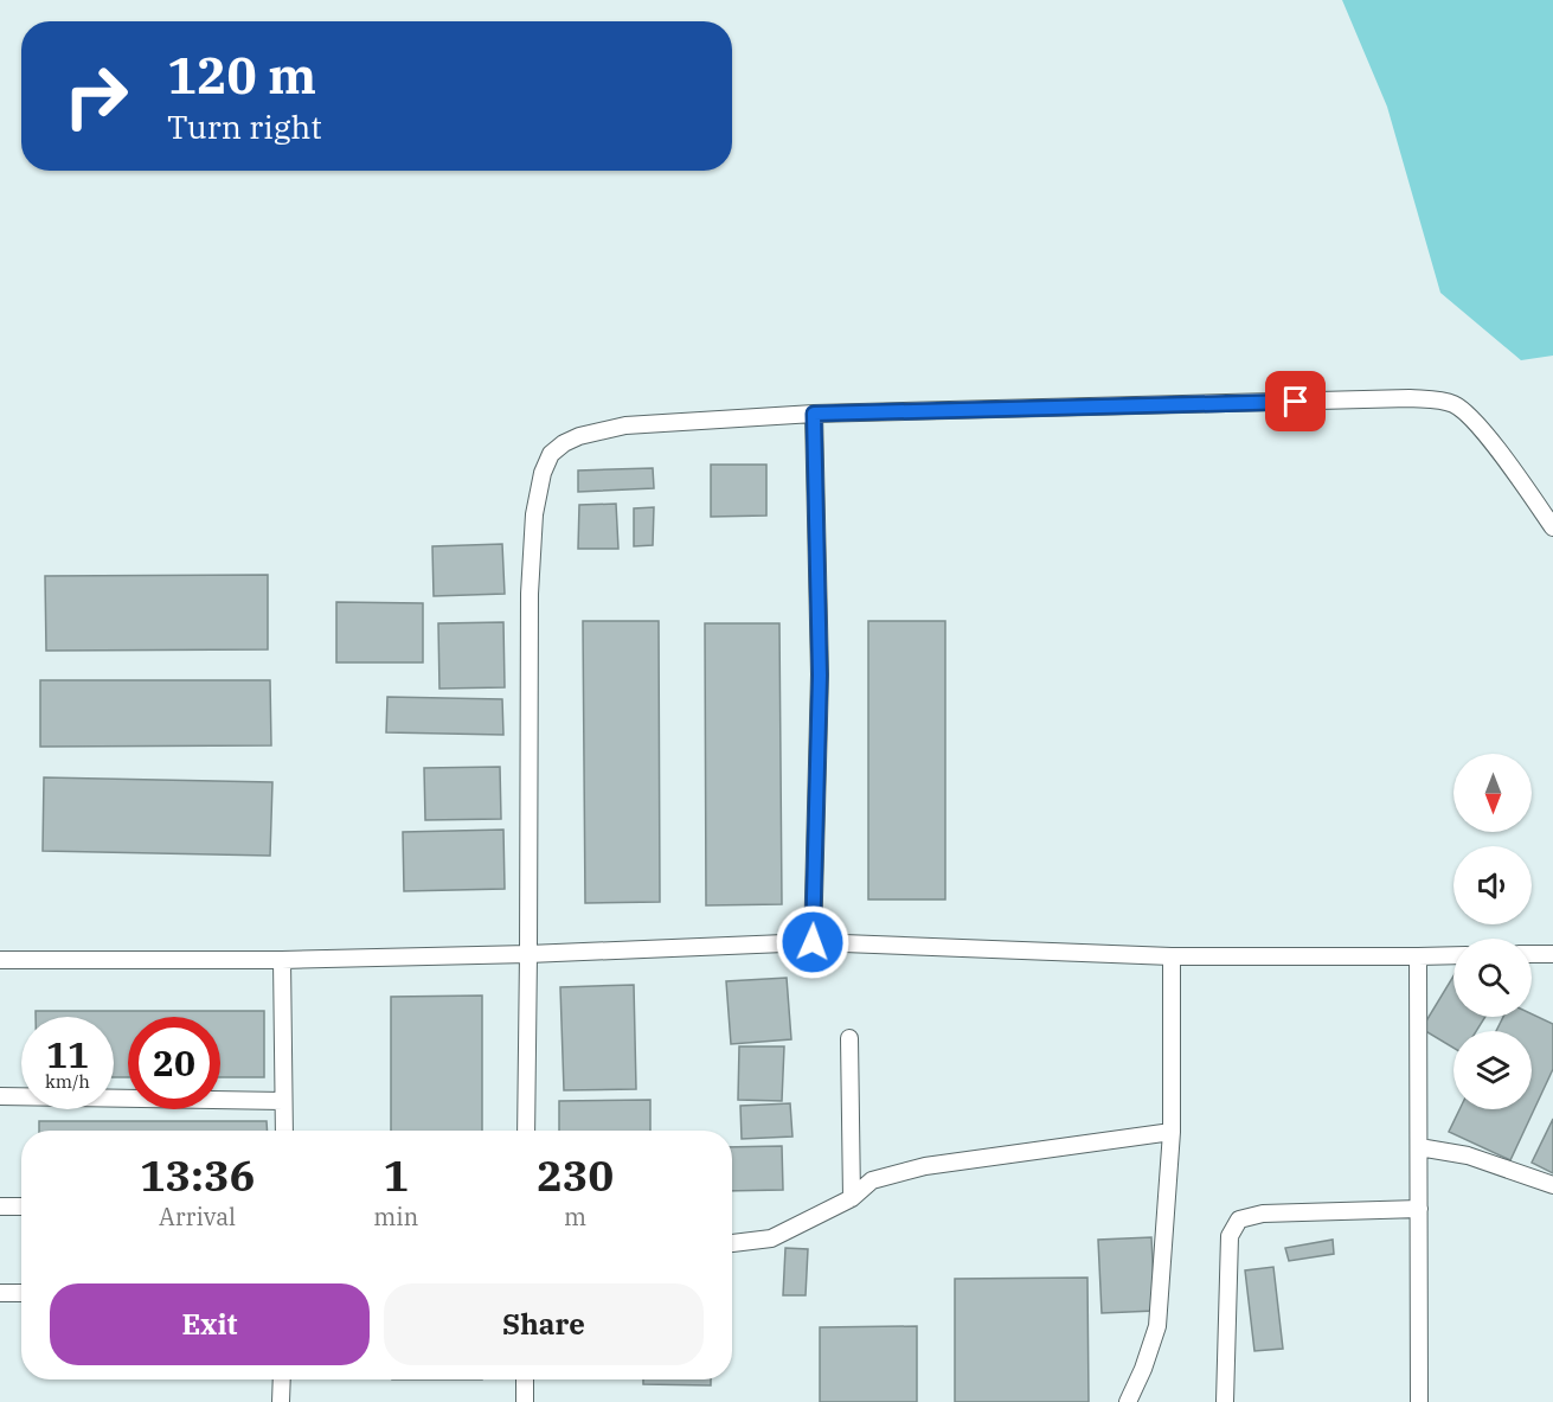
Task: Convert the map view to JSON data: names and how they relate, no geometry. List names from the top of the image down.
{
  "north": "bottom",
  "page": {
    "turn": ["120 m", "Turn right"],
    "speed": "11 km/h",
    "limit": "20",
    "eta": [
      "13:36",
      "Arrival",
      "1",
      "min",
      "230",
      "m"
    ],
    "buttons": ["Exit", "Share"]
  }
}
